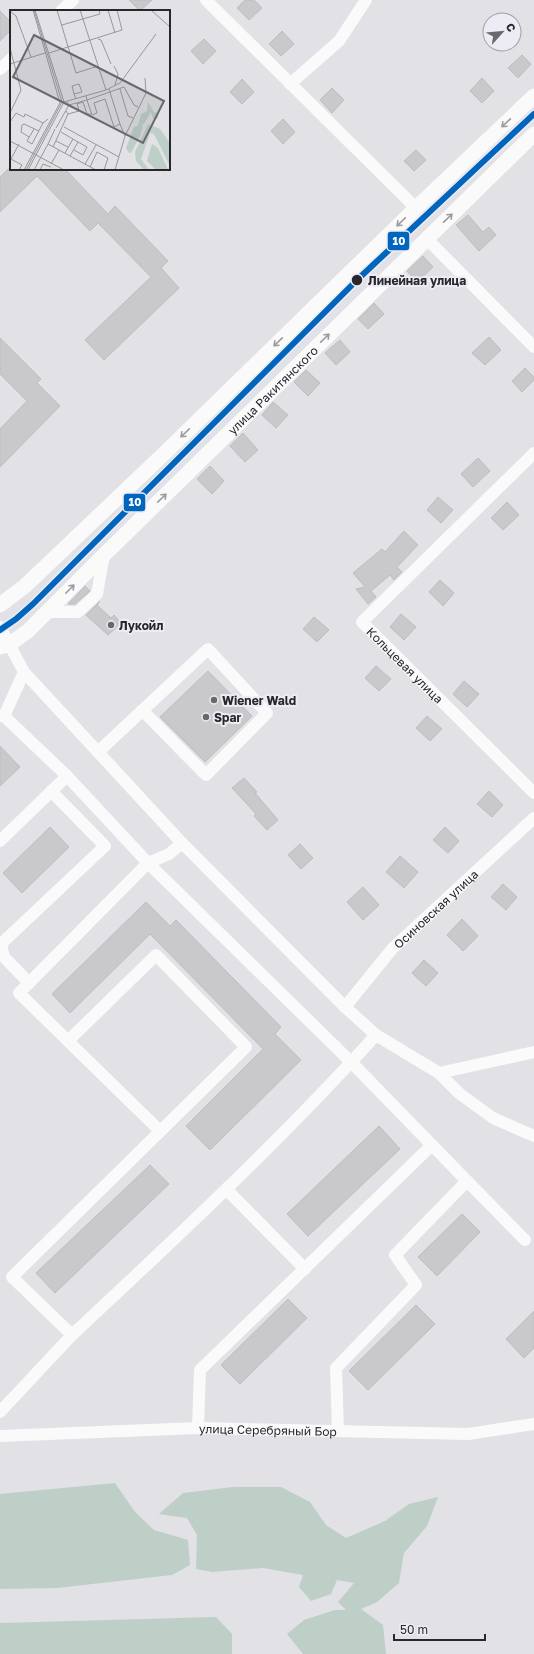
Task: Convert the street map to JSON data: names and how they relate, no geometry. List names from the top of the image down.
{
  "streets": {
    "main road": ["улица Ракитянского"],
    "street": ["Кольцевая улица", "Осиновская улица", "улица Серебряный Бор"]
  },
  "places": [
    "Линейная улица",
    "Лукойл",
    "Wiener Wald",
    "Spar"
  ],
  "lines": ["transit line 10"],
  "scale_bar": "50 m",
  "north": "top right"
}
